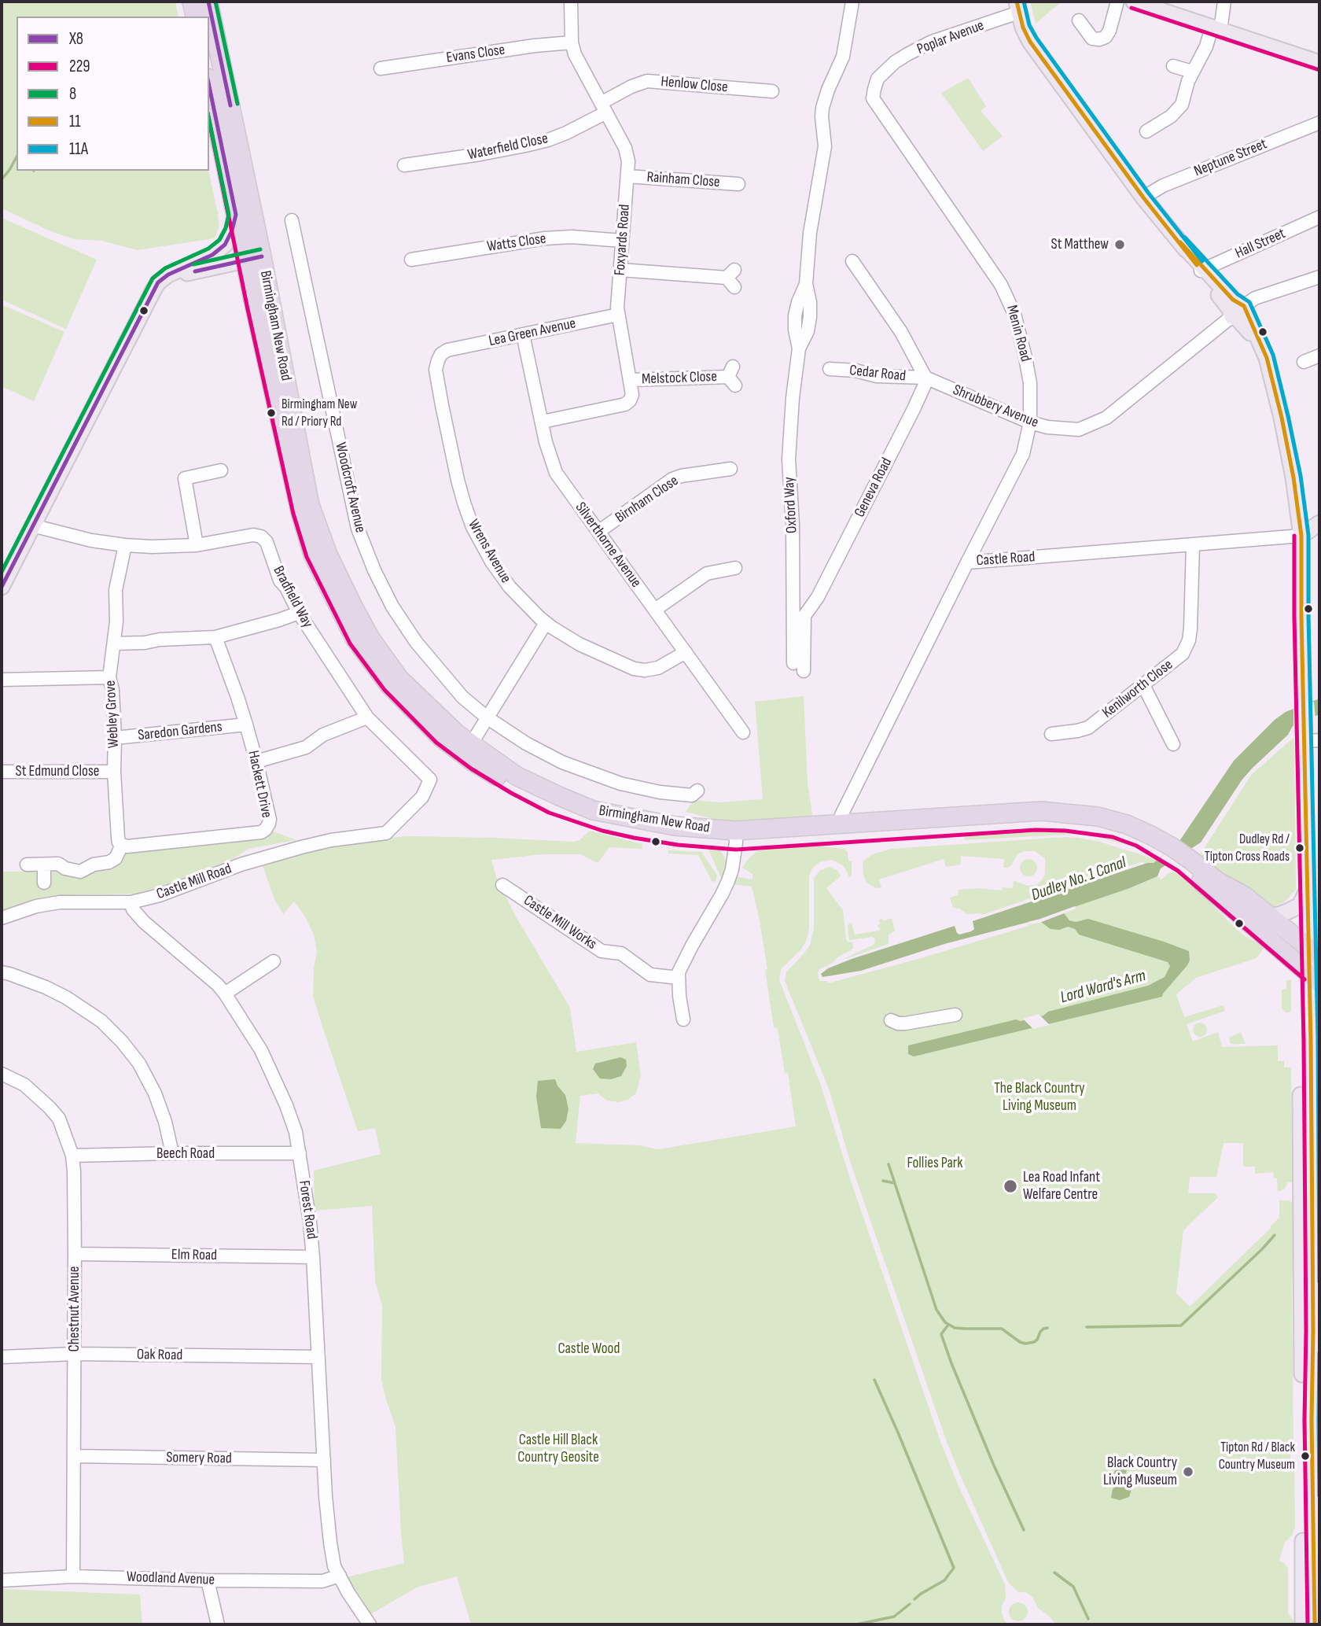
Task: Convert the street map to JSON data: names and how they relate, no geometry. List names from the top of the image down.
{
  "streets": {
    "highway": ["Birmingham New Road"],
    "street": [
      "Poplar Avenue",
      "Evans Close",
      "Henlow Close",
      "Waterfield Close",
      "Neptune Street",
      "Rainham Close",
      "Foxyards Road",
      "Watts Close",
      "Hall Street",
      "Lea Green Avenue",
      "Menin Road",
      "Cedar Road",
      "Melstock Close",
      "Shrubbery Avenue",
      "Woodcroft Avenue",
      "Geneva Road",
      "Birnham Close",
      "Oxford Way",
      "Silverthorne Avenue",
      "Wrens Avenue",
      "Castle Road",
      "Bradfield Way",
      "Kenilworth Close",
      "Webley Grove",
      "Saredon Gardens",
      "St Edmund Close",
      "Hackett Drive",
      "Castle Mill Road",
      "Castle Mill Works",
      "Beech Road",
      "Forest Road",
      "Elm Road",
      "Chestnut Avenue",
      "Oak Road",
      "Somery Road",
      "Woodland Avenue"
    ]
  },
  "crossings": [
    ["Poplar Avenue", "Menin Road"],
    ["Evans Close", "Foxyards Road"],
    ["Henlow Close", "Waterfield Close"],
    ["Henlow Close", "Foxyards Road"],
    ["Waterfield Close", "Foxyards Road"],
    ["Rainham Close", "Foxyards Road"],
    ["Foxyards Road", "Watts Close"],
    ["Foxyards Road", "Lea Green Avenue"],
    ["Foxyards Road", "Melstock Close"],
    ["Foxyards Road", "Silverthorne Avenue"],
    ["Birmingham New Road", "Castle Road"],
    ["Lea Green Avenue", "Silverthorne Avenue"],
    ["Lea Green Avenue", "Wrens Avenue"],
    ["Menin Road", "Shrubbery Avenue"],
    ["Menin Road", "Castle Road"],
    ["Cedar Road", "Shrubbery Avenue"],
    ["Cedar Road", "Geneva Road"],
    ["Shrubbery Avenue", "Geneva Road"],
    ["Geneva Road", "Oxford Way"],
    ["Birnham Close", "Silverthorne Avenue"],
    ["Silverthorne Avenue", "Wrens Avenue"],
    ["Castle Road", "Kenilworth Close"],
    ["Bradfield Way", "Webley Grove"],
    ["Bradfield Way", "Castle Mill Road"],
    ["Webley Grove", "Saredon Gardens"],
    ["Webley Grove", "St Edmund Close"],
    ["Webley Grove", "Hackett Drive"],
    ["Saredon Gardens", "Hackett Drive"],
    ["Castle Mill Road", "Forest Road"],
    ["Beech Road", "Forest Road"],
    ["Beech Road", "Chestnut Avenue"],
    ["Forest Road", "Elm Road"],
    ["Forest Road", "Oak Road"],
    ["Forest Road", "Somery Road"],
    ["Forest Road", "Woodland Avenue"],
    ["Elm Road", "Chestnut Avenue"],
    ["Chestnut Avenue", "Oak Road"],
    ["Chestnut Avenue", "Somery Road"],
    ["Chestnut Avenue", "Woodland Avenue"]
  ],
  "water": ["Dudley No. 1 Canal", "Lord Ward's Arm"],
  "parks": [
    "The Black Country Living Museum",
    "Follies Park",
    "Castle Wood",
    "Castle Hill Black Country Geosite"
  ],
  "places": [
    "St Matthew",
    "Birmingham New Rd / Priory Rd",
    "Dudley Rd / Tipton Cross Roads",
    "Lea Road Infant Welfare Centre",
    "Tipton Rd / Black Country Museum",
    "Black Country Living Museum"
  ],
  "lines": [
    "transit line X8",
    "transit line 8",
    "transit line 11",
    "transit line 11A",
    "transit line 229"
  ],
  "legend": [
    "X8",
    "229",
    "8",
    "11",
    "11A"
  ]
}
